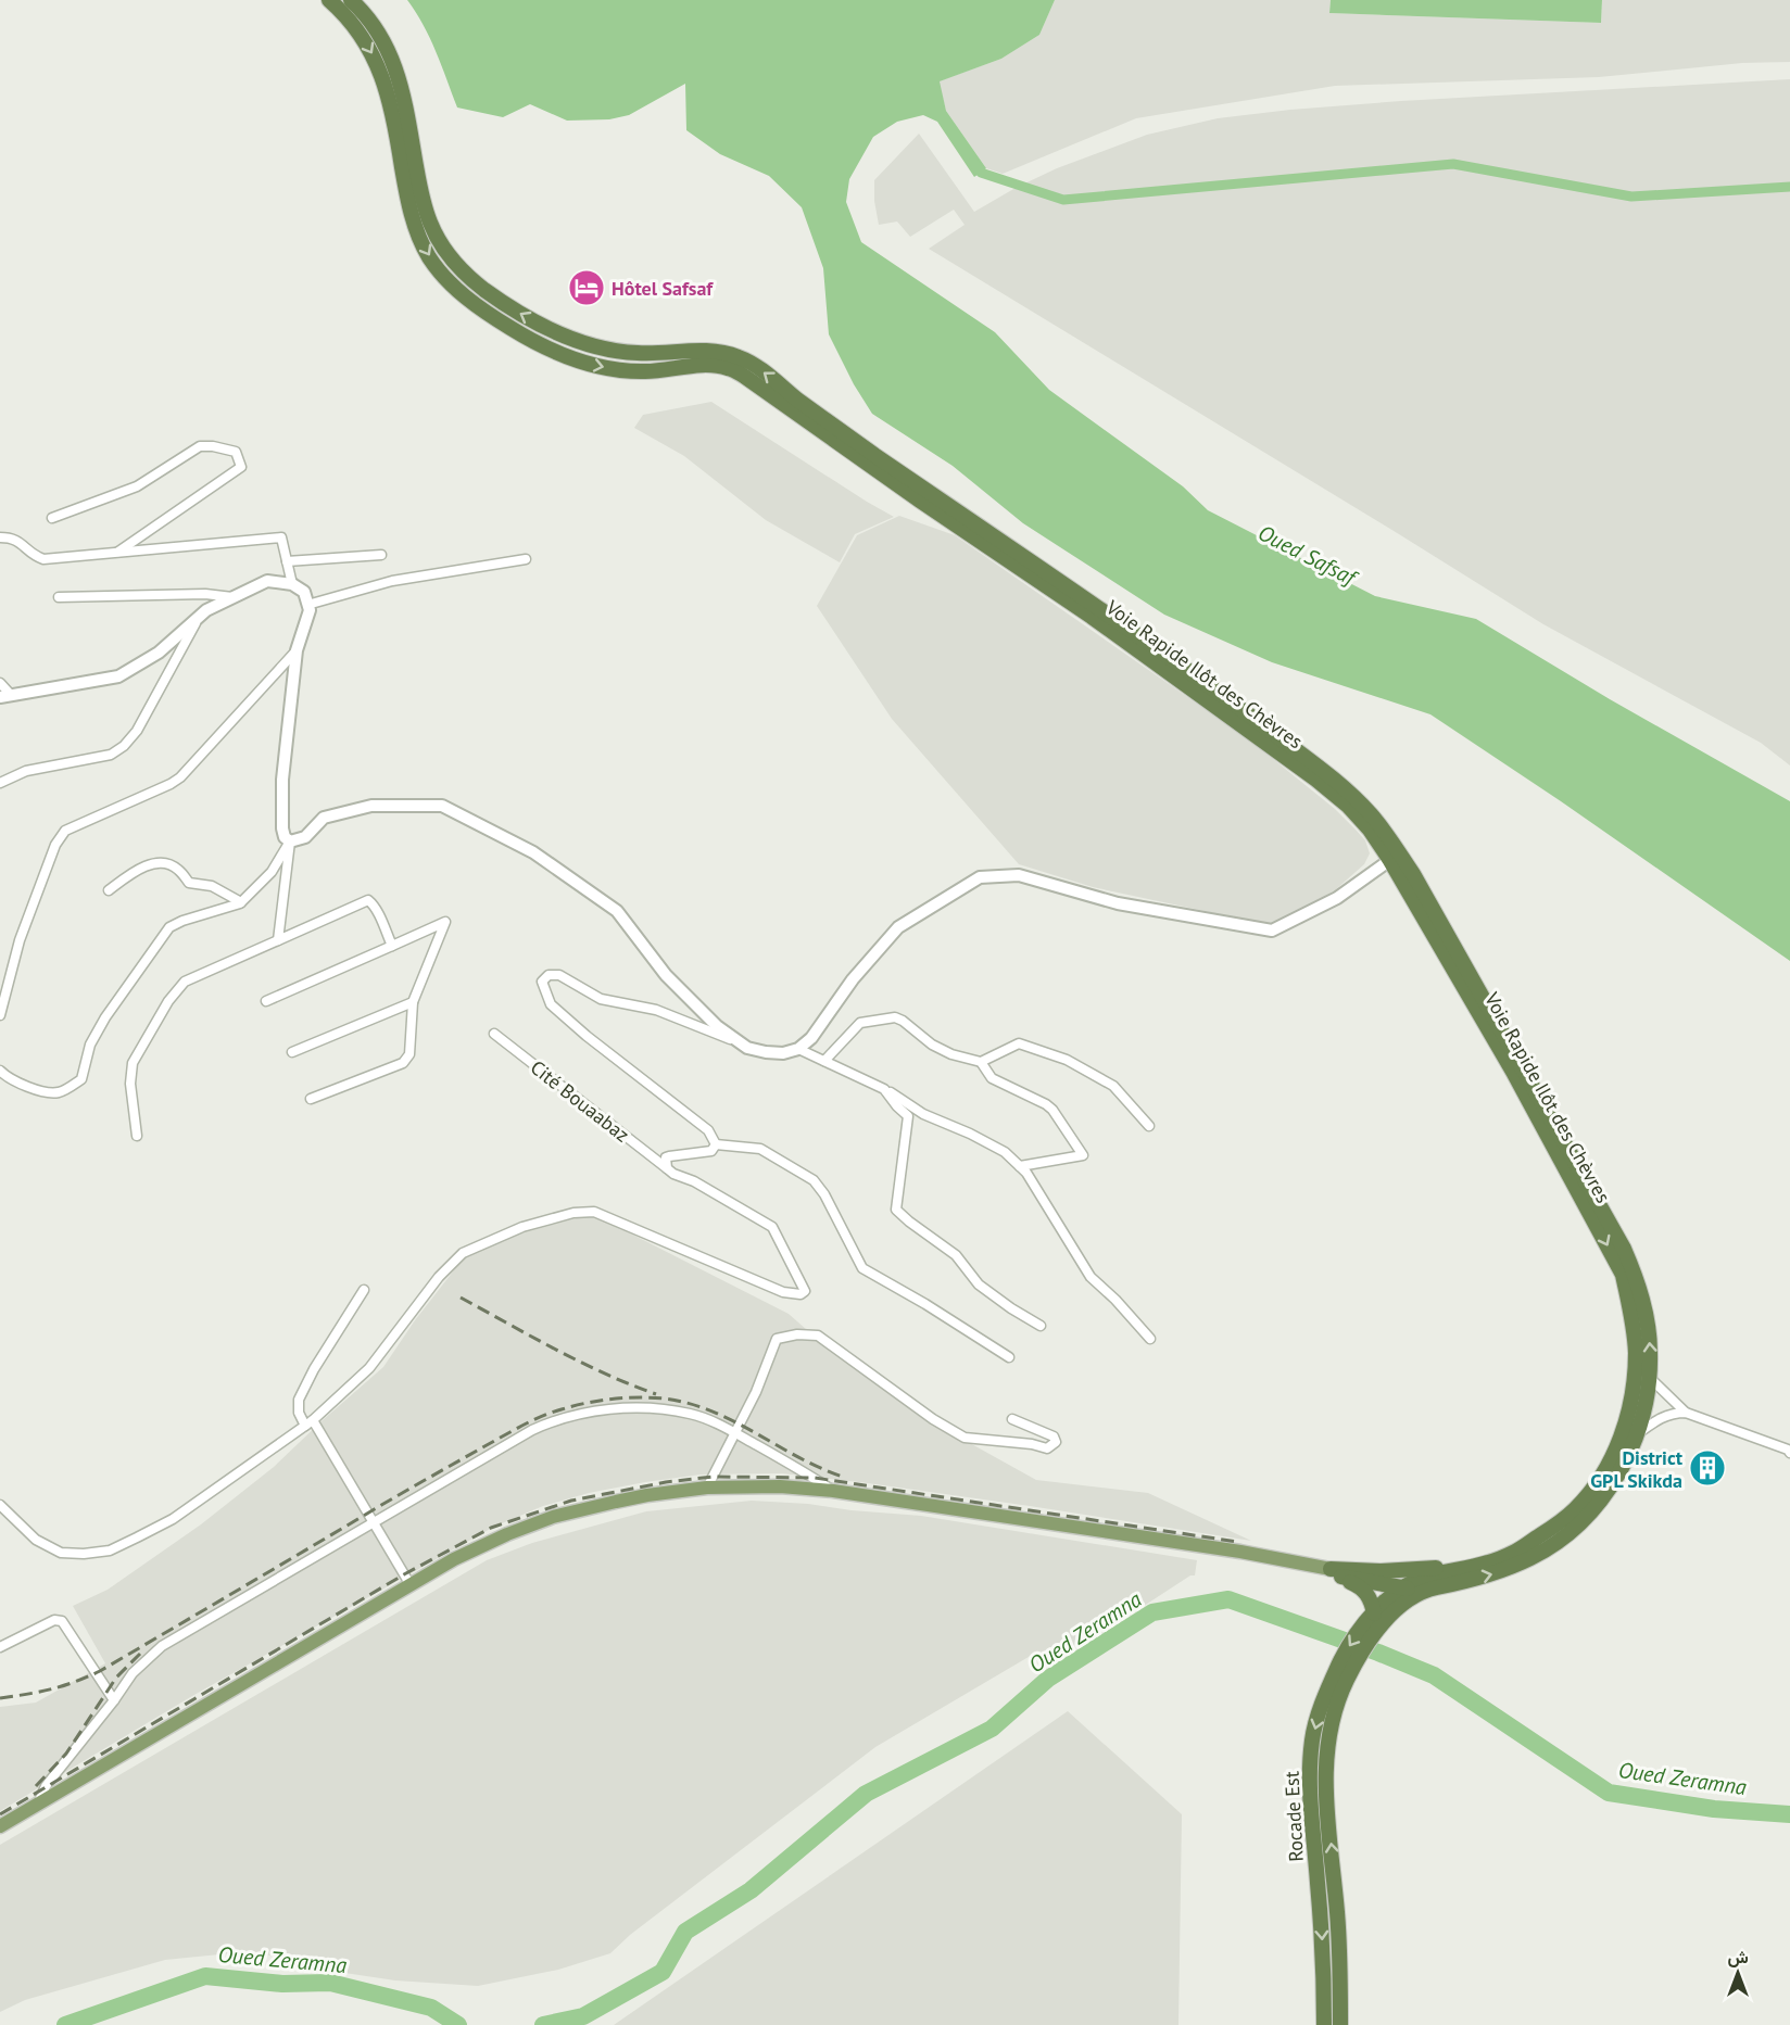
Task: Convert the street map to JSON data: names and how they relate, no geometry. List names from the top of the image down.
{
  "streets": {
    "highway": ["Voie Rapide Ilôt des Chèvres", "Rocade Est"],
    "street": ["Cité Bouaabaz"]
  },
  "crossings": [
    ["Voie Rapide Ilôt des Chèvres", "Rocade Est"]
  ],
  "water": ["Oued Safsaf", "Oued Zeramna"],
  "places": {
    "hotel": ["Hôtel Safsaf"],
    "building": ["District GPL Skikda"]
  },
  "north": "top"
}
